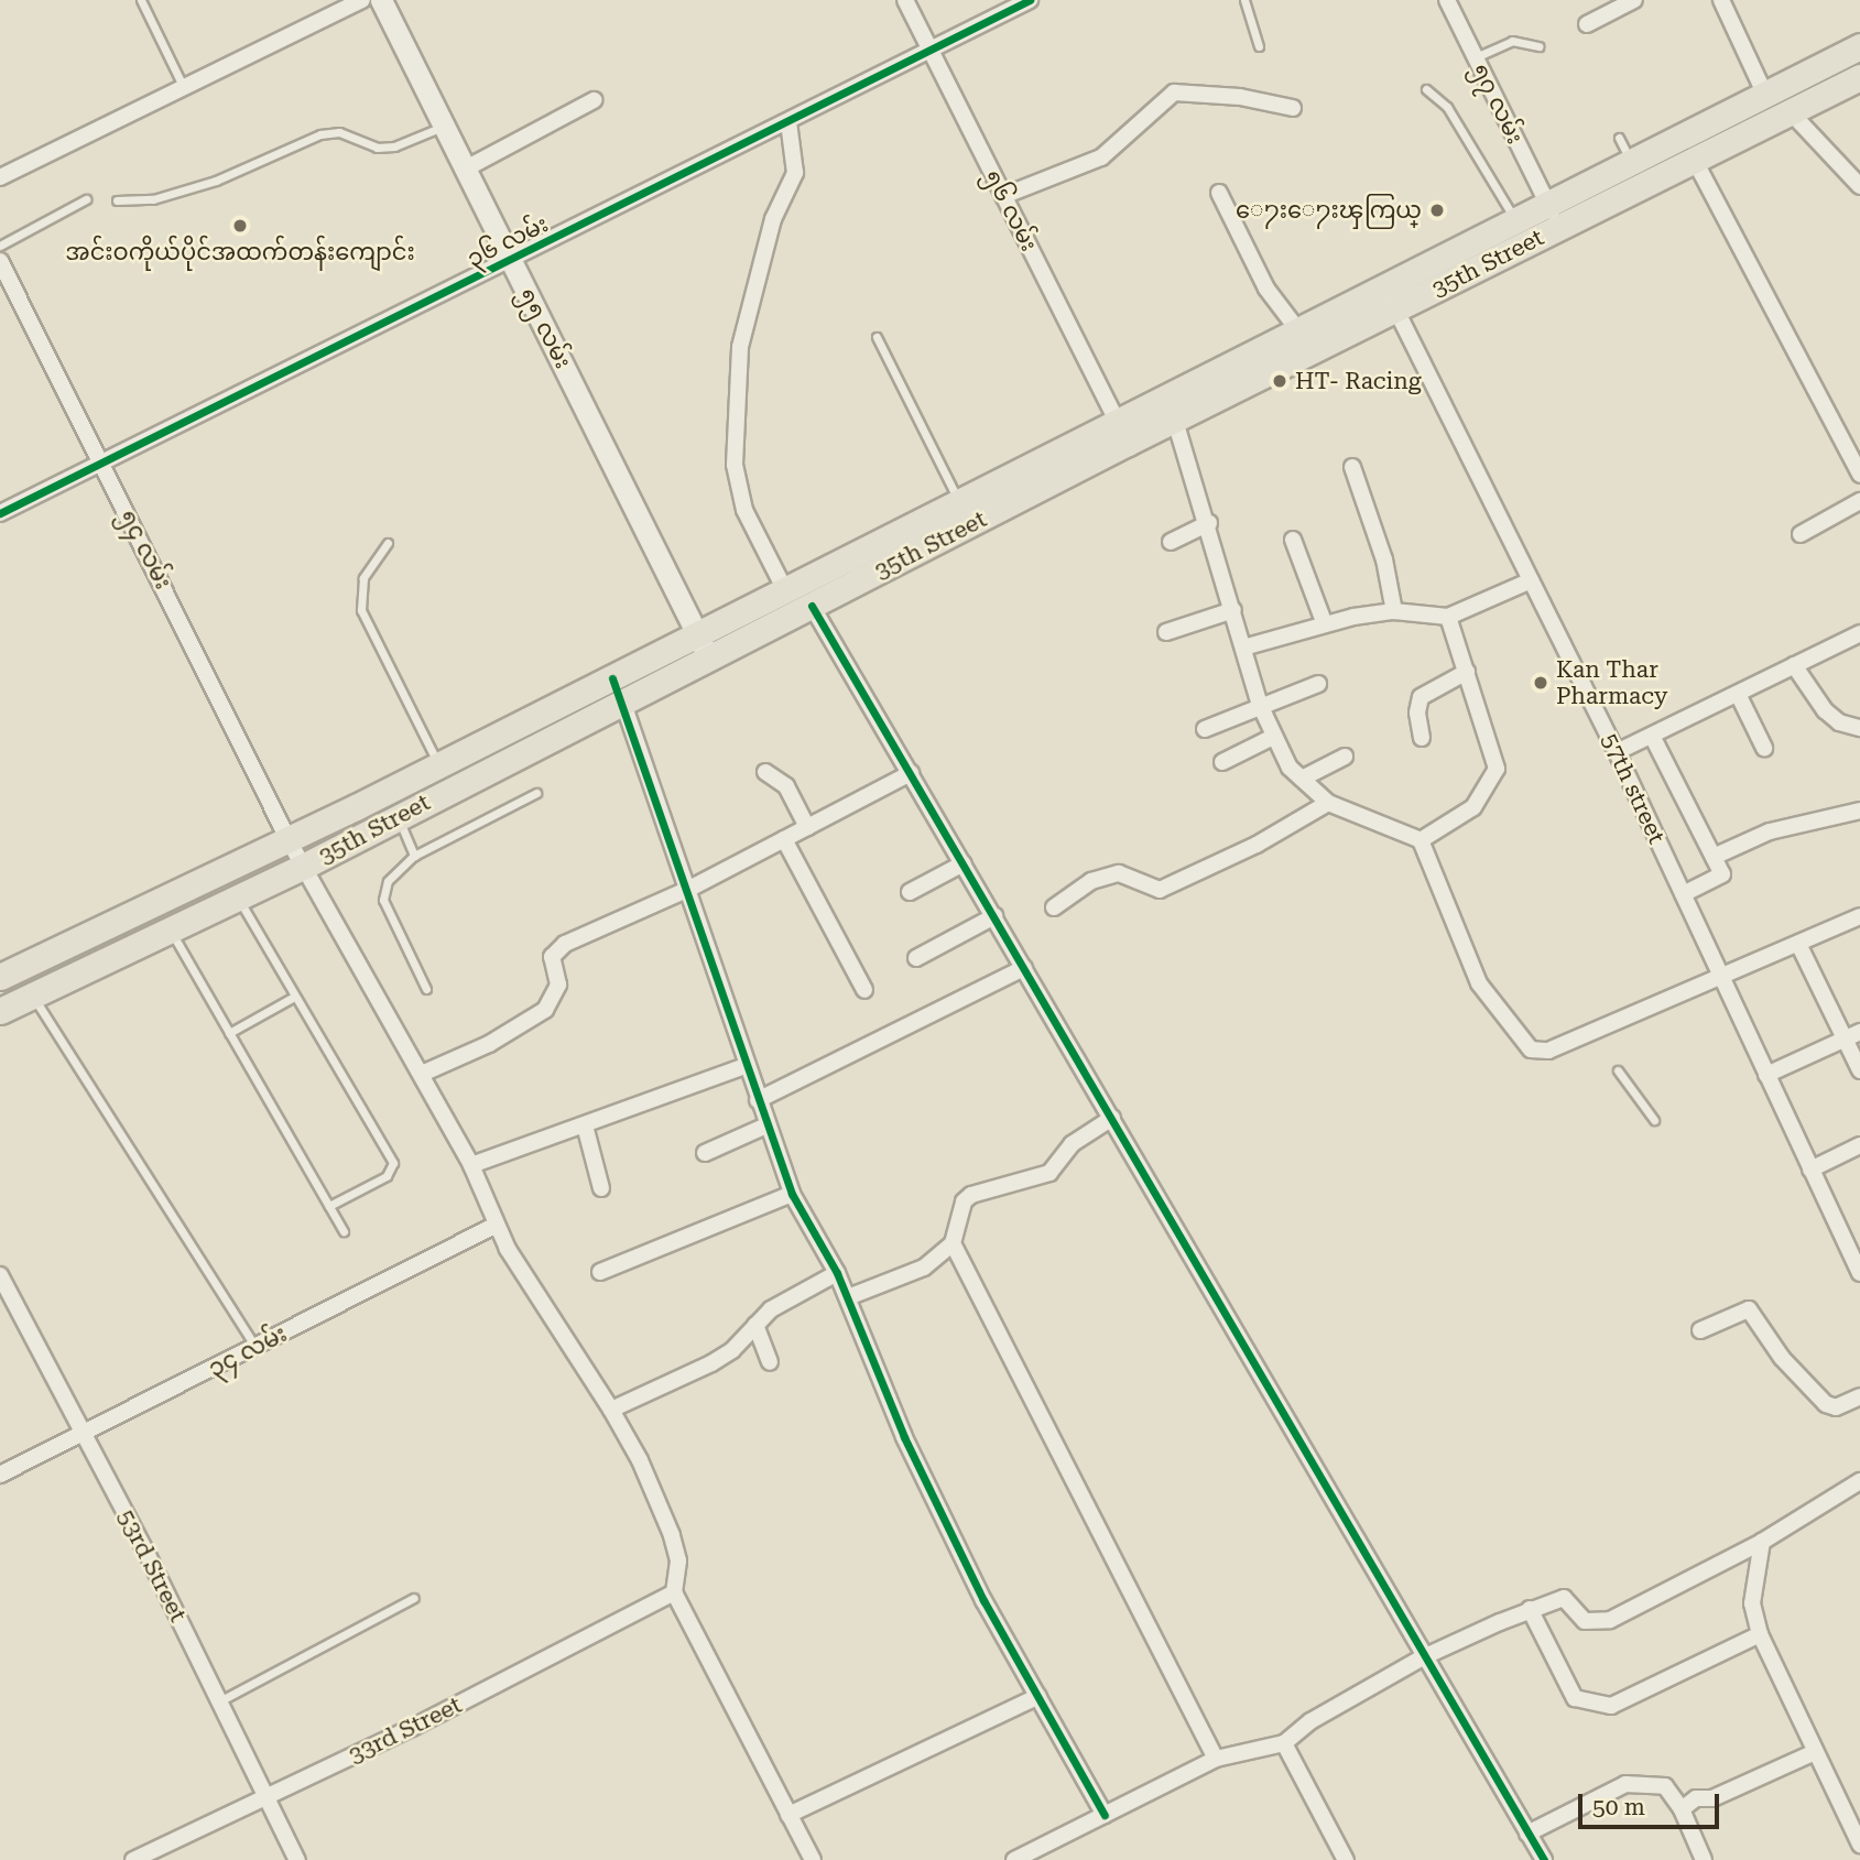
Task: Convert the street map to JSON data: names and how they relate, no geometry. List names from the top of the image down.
{
  "streets": {
    "main road": ["35th Street", "၅၅ လမ်း"],
    "street": [
      "၅၇ လမ်း",
      "၅၆ လမ်း",
      "၃၆ လမ်း",
      "၅၄ လမ်း",
      "57th street",
      "၃၄ လမ်း",
      "53rd Street",
      "33rd Street"
    ]
  },
  "crossings": [
    ["၅၇ လမ်း", "35th Street"],
    ["၅၆ လမ်း", "၃၆ လမ်း"],
    ["၅၆ လမ်း", "35th Street"],
    ["၃၆ လမ်း", "၅၅ လမ်း"],
    ["၃၆ လမ်း", "၅၄ လမ်း"],
    ["35th Street", "၅၅ လမ်း"],
    ["35th Street", "၅၄ လမ်း"],
    ["35th Street", "57th street"],
    ["၅၄ လမ်း", "၃၄ လမ်း"],
    ["၅၄ လမ်း", "33rd Street"],
    ["၃၄ လမ်း", "53rd Street"],
    ["53rd Street", "33rd Street"]
  ],
  "places": [
    "ေ႒းေ႒းၾကြယ္",
    "အင်းဝကိုယ်ပိုင်အထက်တန်းကျောင်း",
    "HT- Racing",
    "Kan Thar Pharmacy"
  ],
  "scale_bar": "50 m"
}
